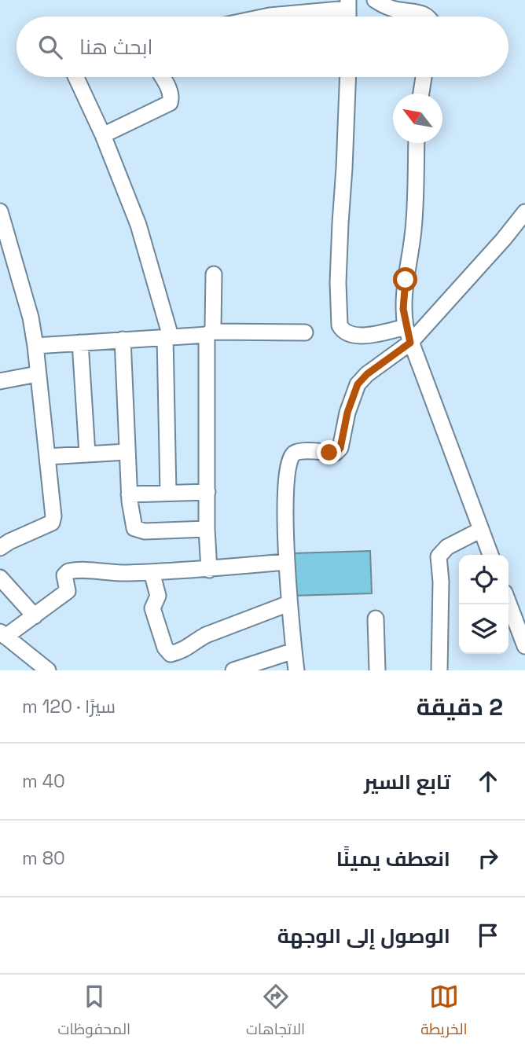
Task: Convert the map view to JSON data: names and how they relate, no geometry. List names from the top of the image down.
{
  "north": "top left",
  "page": {
    "search": "ابحث هنا",
    "heading": ["2 دقيقة", "سيرًا · 120 m"],
    "list": [
      ["تابع السير", "40 m"],
      ["انعطف يمينًا", "80 m"],
      "الوصول إلى الوجهة"
    ],
    "nav": ["الخريطة", "الاتجاهات", "المحفوظات"]
  }
}
